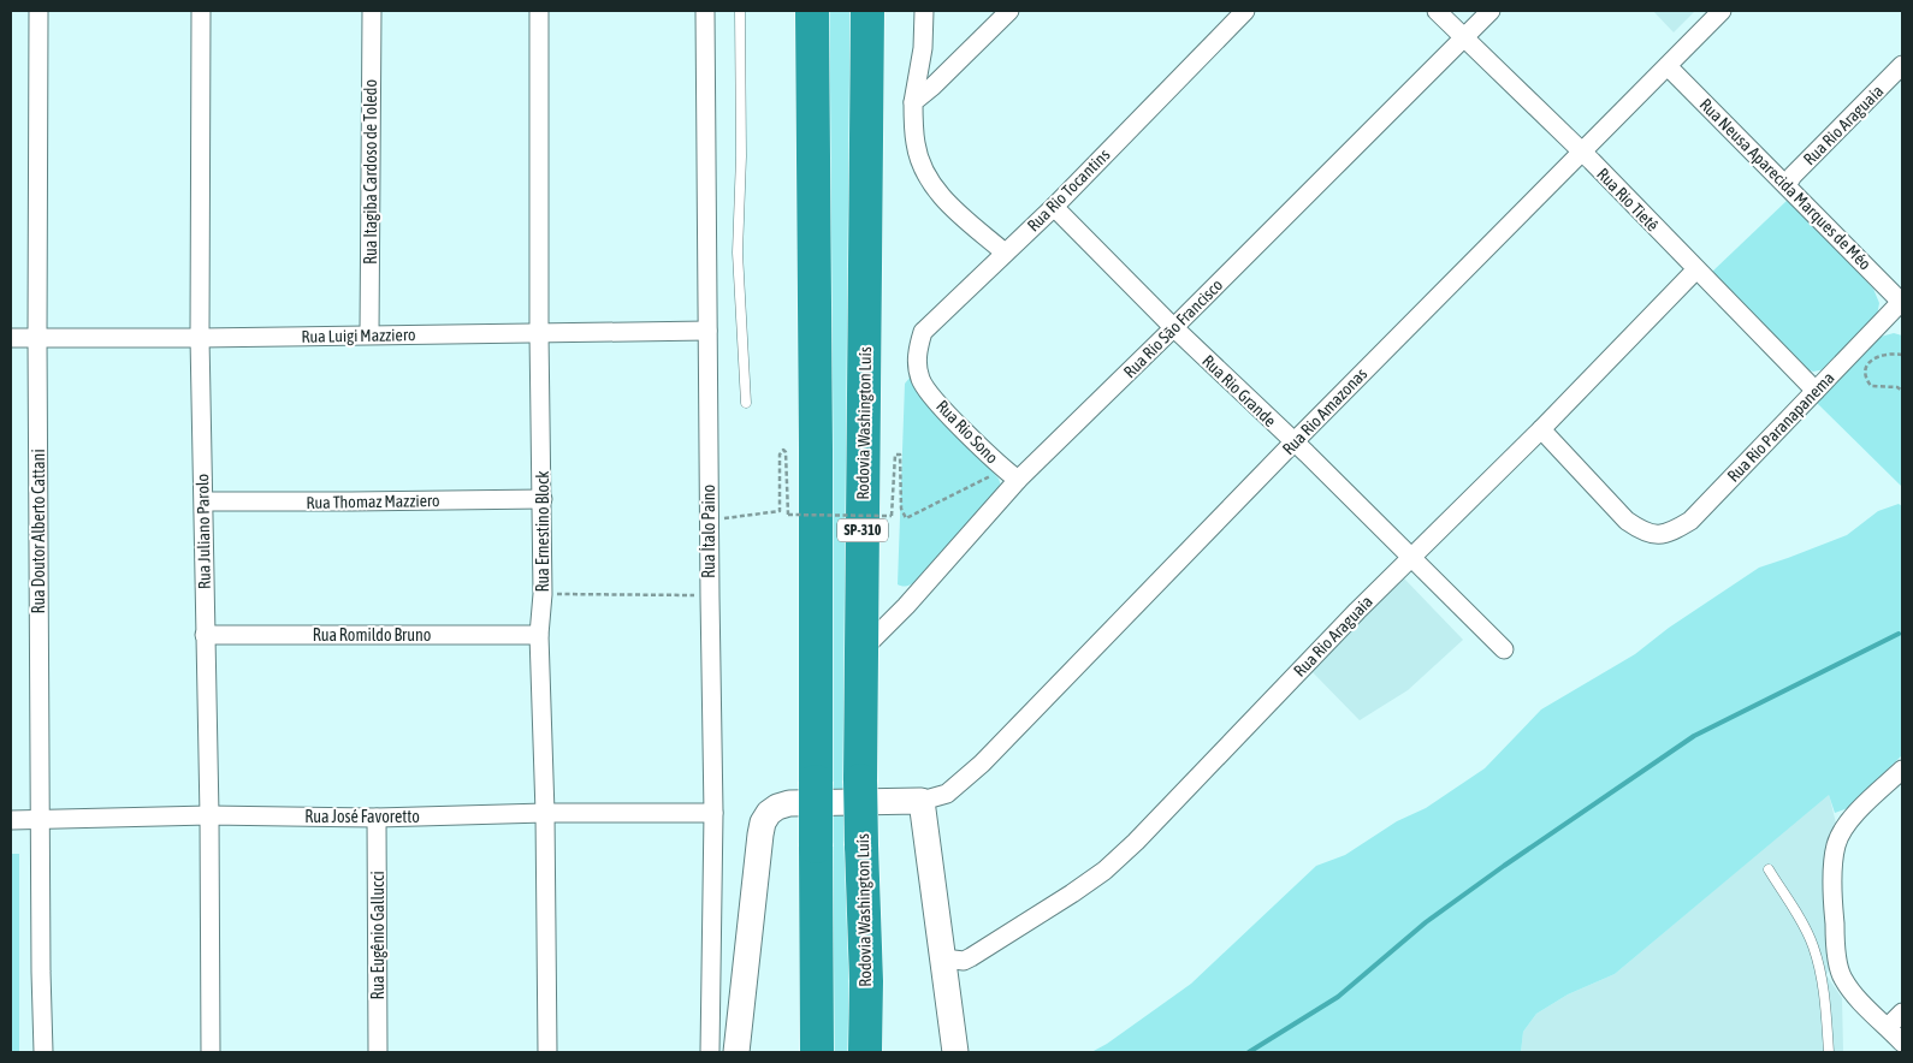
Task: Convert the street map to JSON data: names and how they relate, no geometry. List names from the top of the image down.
{
  "streets": {
    "highway": ["Rodovia Washington Luís", "SP-310"],
    "street": [
      "Rua Rio Araguaia",
      "Rua Itagiba Cardoso de Toledo",
      "Rua Neusa Aparecida Marques de Méo",
      "Rua Rio Tocantins",
      "Rua Rio Tietê",
      "Rua Rio São Francisco",
      "Rua Luigi Mazziero",
      "Rua Rio Grande",
      "Rua Rio Amazonas",
      "Rua Rio Paranapanema",
      "Rua Rio Sono",
      "Rua Thomaz Mazziero",
      "Rua Doutor Alberto Cattani",
      "Rua Juliano Parolo",
      "Rua Ernestino Block",
      "Rua Ítalo Paino",
      "Rua Romildo Bruno",
      "Rua José Favoretto",
      "Rua Eugênio Gallucci"
    ]
  },
  "crossings": [
    ["Rua Rio Araguaia", "Rua Neusa Aparecida Marques de Méo"],
    ["Rua Rio Araguaia", "Rua Rio Tietê"],
    ["Rua Rio Araguaia", "Rua Rio Grande"],
    ["Rua Rio Araguaia", "Rua Rio Paranapanema"],
    ["Rua Itagiba Cardoso de Toledo", "Rua Luigi Mazziero"],
    ["Rua Neusa Aparecida Marques de Méo", "Rua Rio Amazonas"],
    ["Rua Neusa Aparecida Marques de Méo", "Rua Rio Paranapanema"],
    ["Rua Rio Tocantins", "Rua Rio Grande"],
    ["Rua Rio Tocantins", "Rua Rio Sono"],
    ["Rua Rio Tietê", "Rua Rio São Francisco"],
    ["Rua Rio Tietê", "Rua Rio Amazonas"],
    ["Rua Rio Tietê", "Rua Rio Paranapanema"],
    ["Rua Rio São Francisco", "Rua Rio Grande"],
    ["Rua Rio São Francisco", "Rodovia Washington Luís"],
    ["Rua Rio São Francisco", "Rua Rio Sono"],
    ["Rua Luigi Mazziero", "Rua Doutor Alberto Cattani"],
    ["Rua Luigi Mazziero", "Rua Juliano Parolo"],
    ["Rua Luigi Mazziero", "Rua Ernestino Block"],
    ["Rua Luigi Mazziero", "Rua Ítalo Paino"],
    ["Rua Rio Grande", "Rua Rio Amazonas"],
    ["Rua Thomaz Mazziero", "Rua Juliano Parolo"],
    ["Rua Thomaz Mazziero", "Rua Ernestino Block"],
    ["Rua Doutor Alberto Cattani", "Rua José Favoretto"],
    ["Rua Juliano Parolo", "Rua Romildo Bruno"],
    ["Rua Juliano Parolo", "Rua José Favoretto"],
    ["Rua Ernestino Block", "Rua Romildo Bruno"],
    ["Rua Ernestino Block", "Rua José Favoretto"],
    ["Rua Ítalo Paino", "Rua José Favoretto"],
    ["Rua José Favoretto", "Rua Eugênio Gallucci"]
  ]
}
